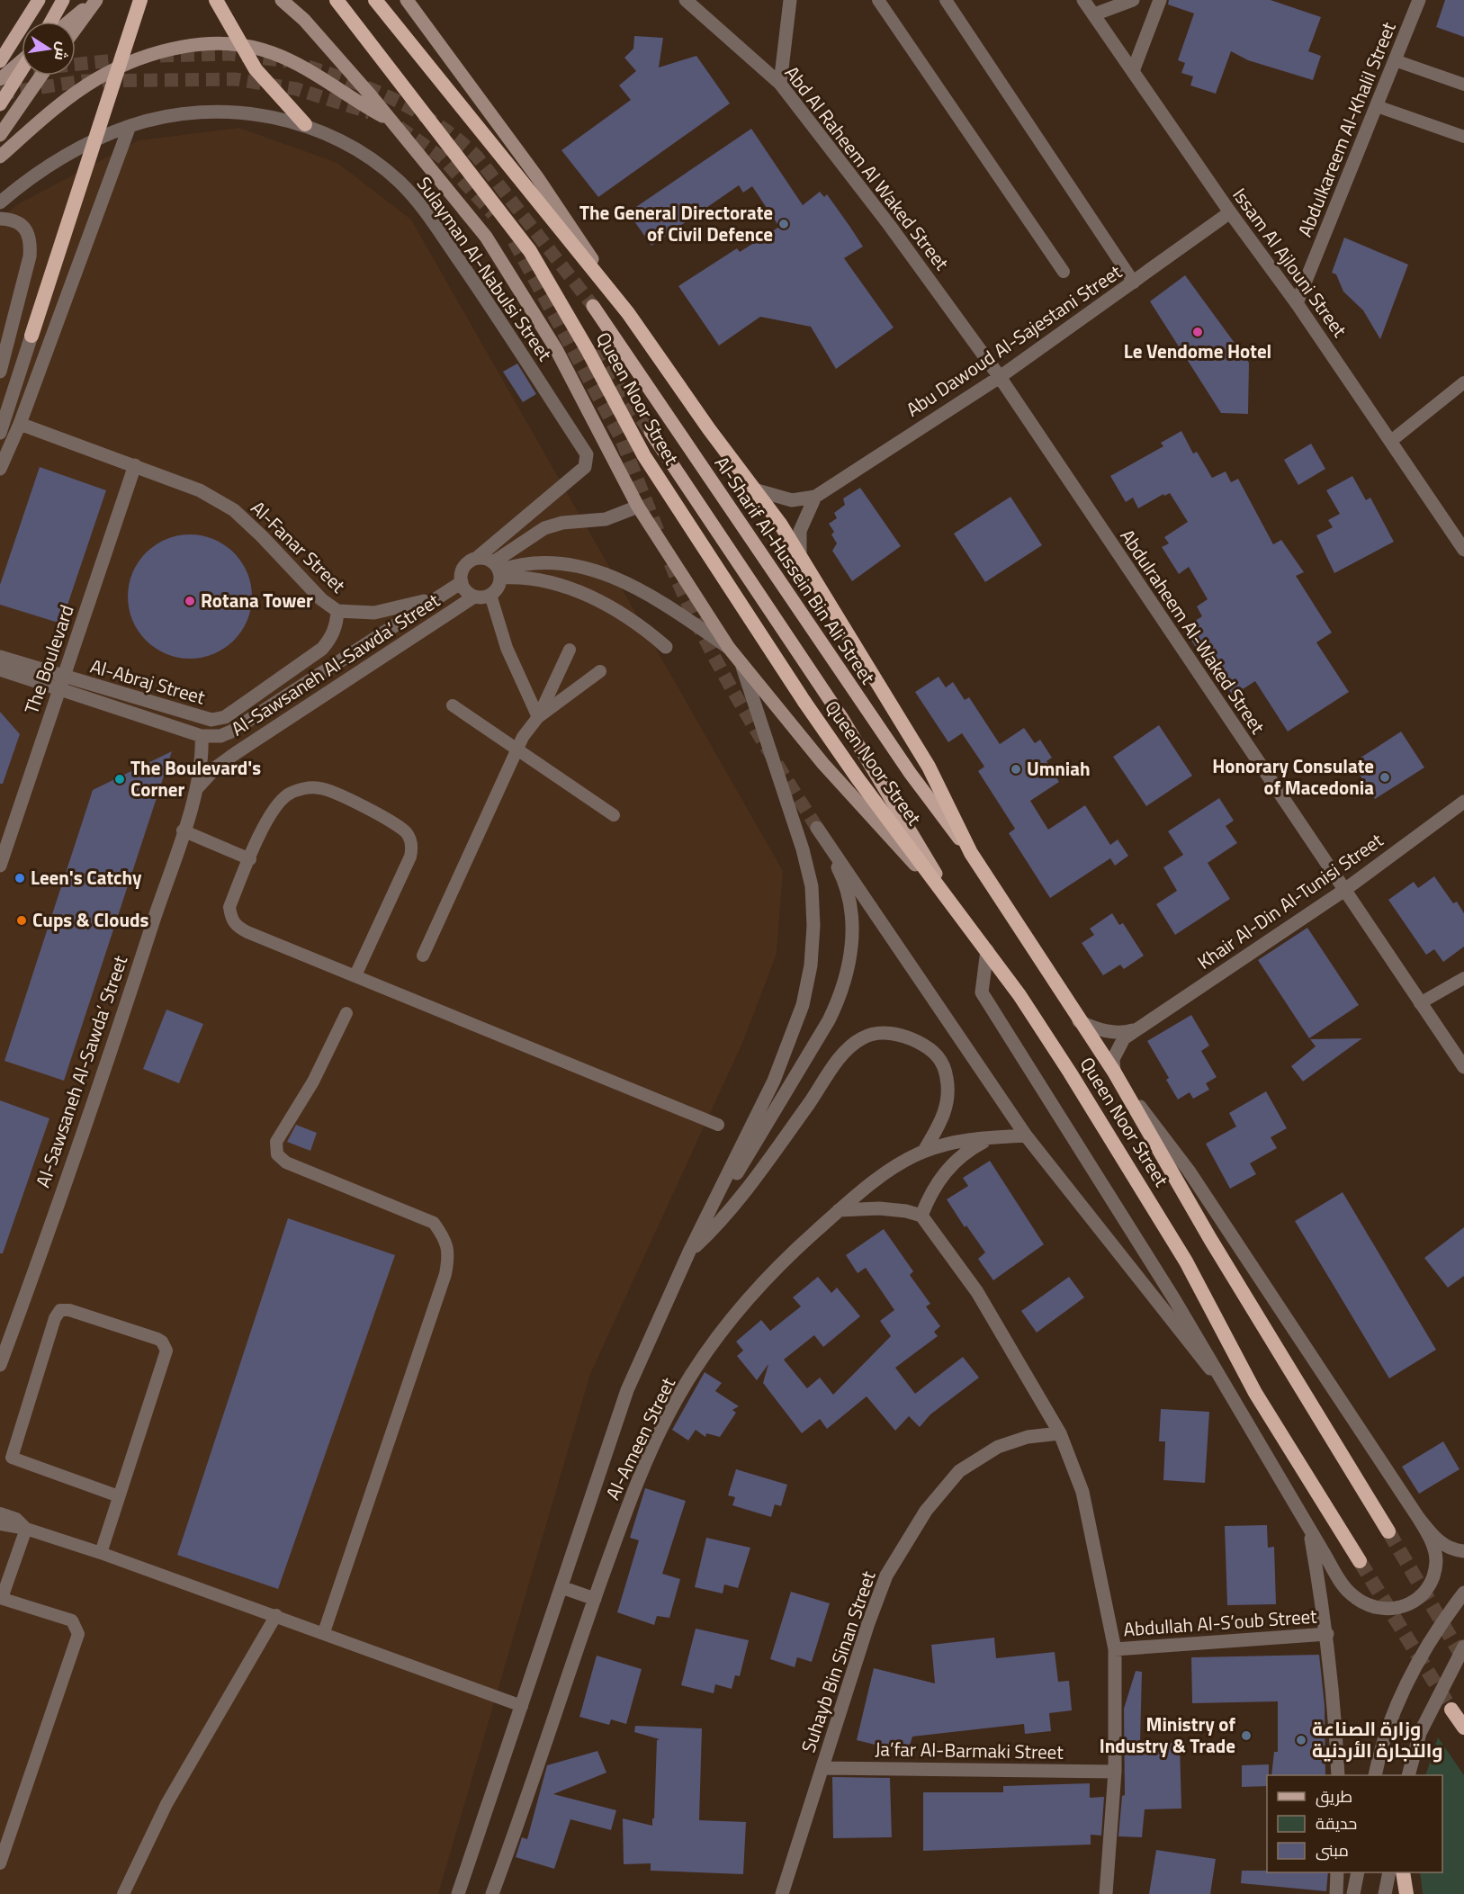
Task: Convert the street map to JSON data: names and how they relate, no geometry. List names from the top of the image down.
{
  "streets": {
    "highway": ["Queen Noor Street"],
    "main road": ["Al-Sharif Al-Hussein Bin Ali Street"],
    "street": [
      "Abdulkareem Al-Khalil Street",
      "Abd Al Raheem Al Waked Street",
      "Issam Al Ajlouni Street",
      "Sulayman Al-Nabulsi Street",
      "Abu Dawoud Al-Sajestani Street",
      "Al-Fanar Street",
      "Abdulraheem Al-Waked Street",
      "The Boulevard",
      "Al-Sawsaneh Al-Sawda’ Street",
      "Al-Abraj Street",
      "Khair Al-Din Al-Tunisi Street",
      "Al-Ameen Street",
      "Abdullah Al-S’oub Street",
      "Suhayb Bin Sinan Street",
      "Ja’far Al-Barmaki Street"
    ]
  },
  "crossings": [
    ["Abdulkareem Al-Khalil Street", "Issam Al Ajlouni Street"],
    ["Abd Al Raheem Al Waked Street", "Abu Dawoud Al-Sajestani Street"],
    ["Abd Al Raheem Al Waked Street", "Abdulraheem Al-Waked Street"],
    ["Issam Al Ajlouni Street", "Abu Dawoud Al-Sajestani Street"],
    ["Sulayman Al-Nabulsi Street", "Al-Sawsaneh Al-Sawda’ Street"],
    ["Abu Dawoud Al-Sajestani Street", "Abdulraheem Al-Waked Street"],
    ["Queen Noor Street", "Al-Sharif Al-Hussein Bin Ali Street"],
    ["Al-Fanar Street", "The Boulevard"],
    ["Al-Fanar Street", "Al-Sawsaneh Al-Sawda’ Street"],
    ["Al-Fanar Street", "Al-Abraj Street"],
    ["Abdulraheem Al-Waked Street", "Khair Al-Din Al-Tunisi Street"],
    ["The Boulevard", "Al-Abraj Street"],
    ["Al-Sawsaneh Al-Sawda’ Street", "Al-Abraj Street"],
    ["Suhayb Bin Sinan Street", "Ja’far Al-Barmaki Street"]
  ],
  "places": [
    "The General Directorate of Civil Defence",
    "Le Vendome Hotel",
    "Rotana Tower",
    "Umniah",
    "Honorary Consulate of Macedonia",
    "The Boulevard's Corner",
    "Leen's Catchy",
    "Cups & Clouds",
    "Ministry of Industry & Trade",
    "وزارة الصناعة والتجارة الأردنية"
  ],
  "legend": ["طريق", "حديقة", "مبنى"],
  "north": "right"
}
